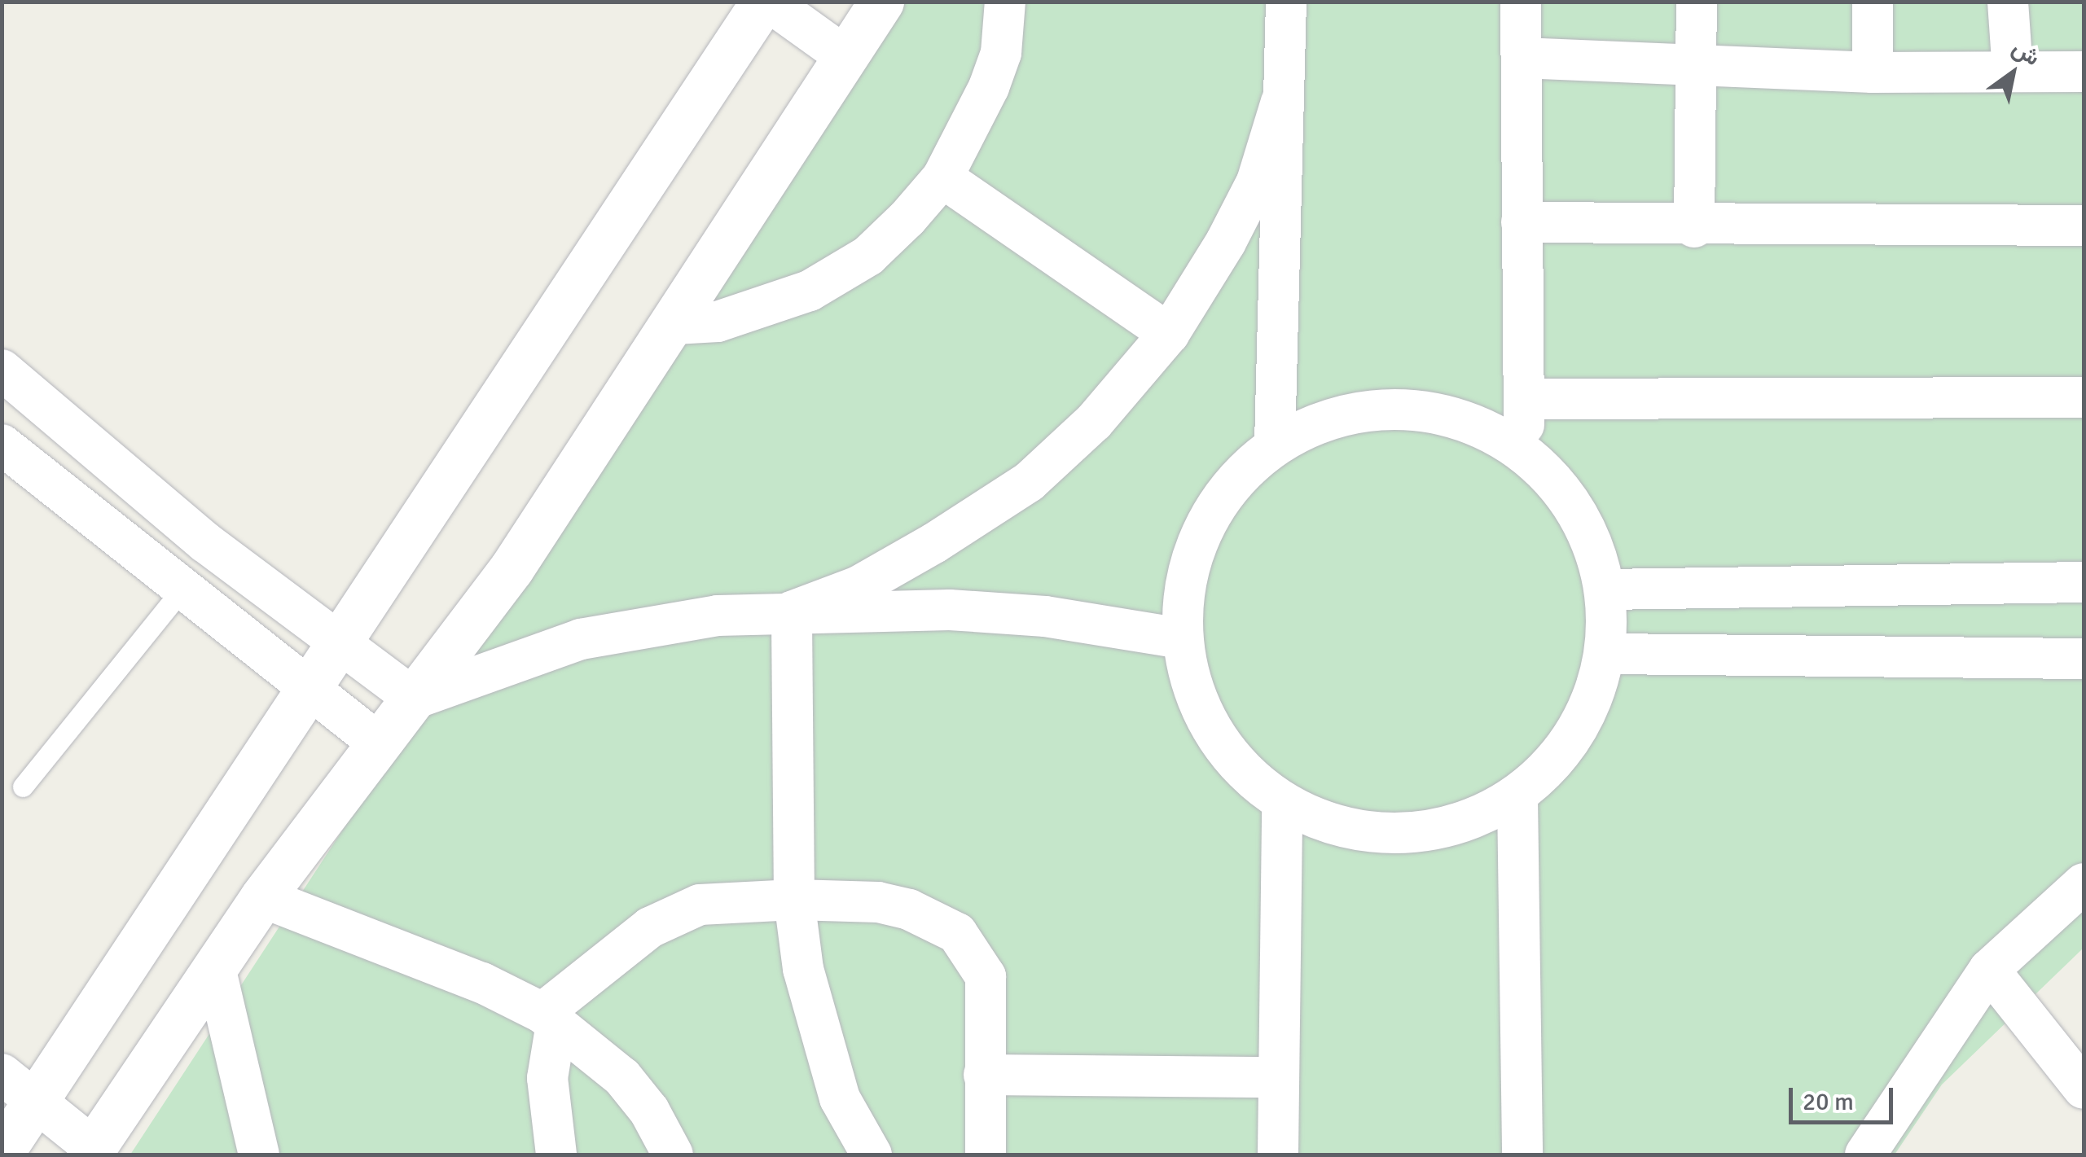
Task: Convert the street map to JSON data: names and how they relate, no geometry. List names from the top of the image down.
{
  "scale_bar": "20 m",
  "north": "top right"
}
